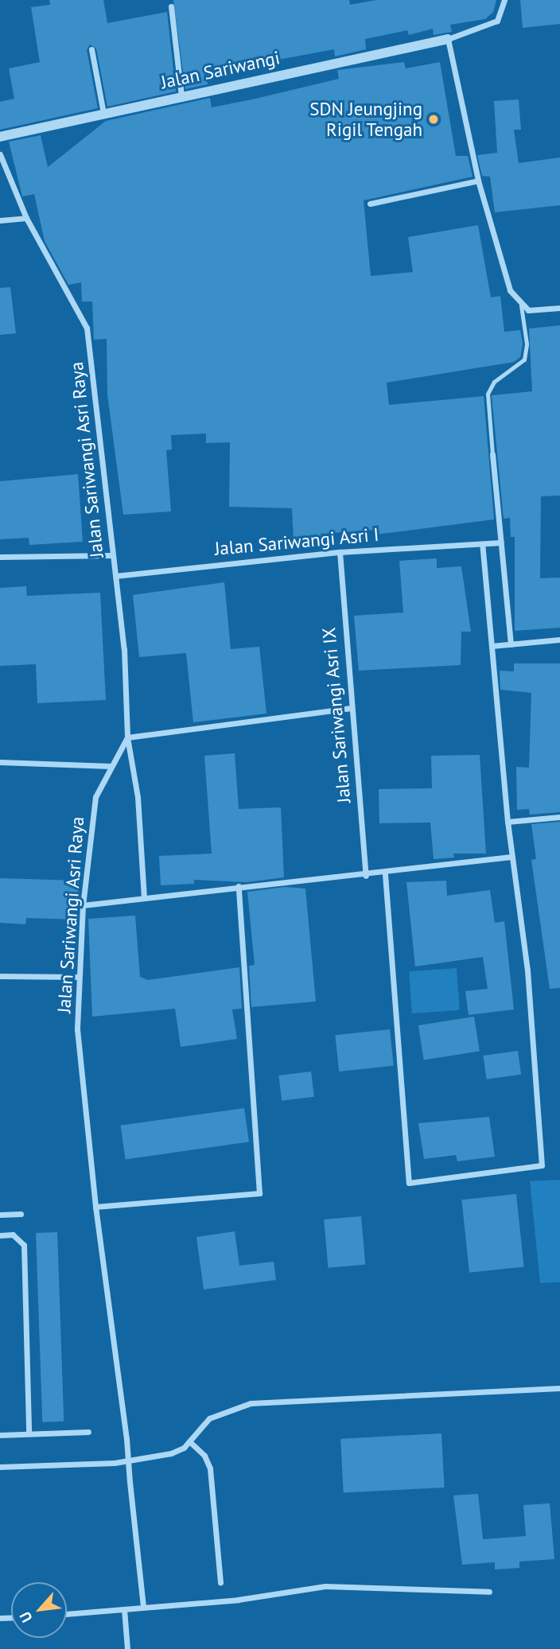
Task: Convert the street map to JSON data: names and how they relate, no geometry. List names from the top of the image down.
{
  "streets": {
    "street": [
      "Jalan Sariwangi",
      "Jalan Sariwangi Asri Raya",
      "Jalan Sariwangi Asri I",
      "Jalan Sariwangi Asri IX"
    ]
  },
  "crossings": [
    ["Jalan Sariwangi Asri Raya", "Jalan Sariwangi Asri I"],
    ["Jalan Sariwangi Asri I", "Jalan Sariwangi Asri IX"]
  ],
  "places": ["SDN Jeungjing Rigil Tengah"],
  "north": "bottom left"
}
